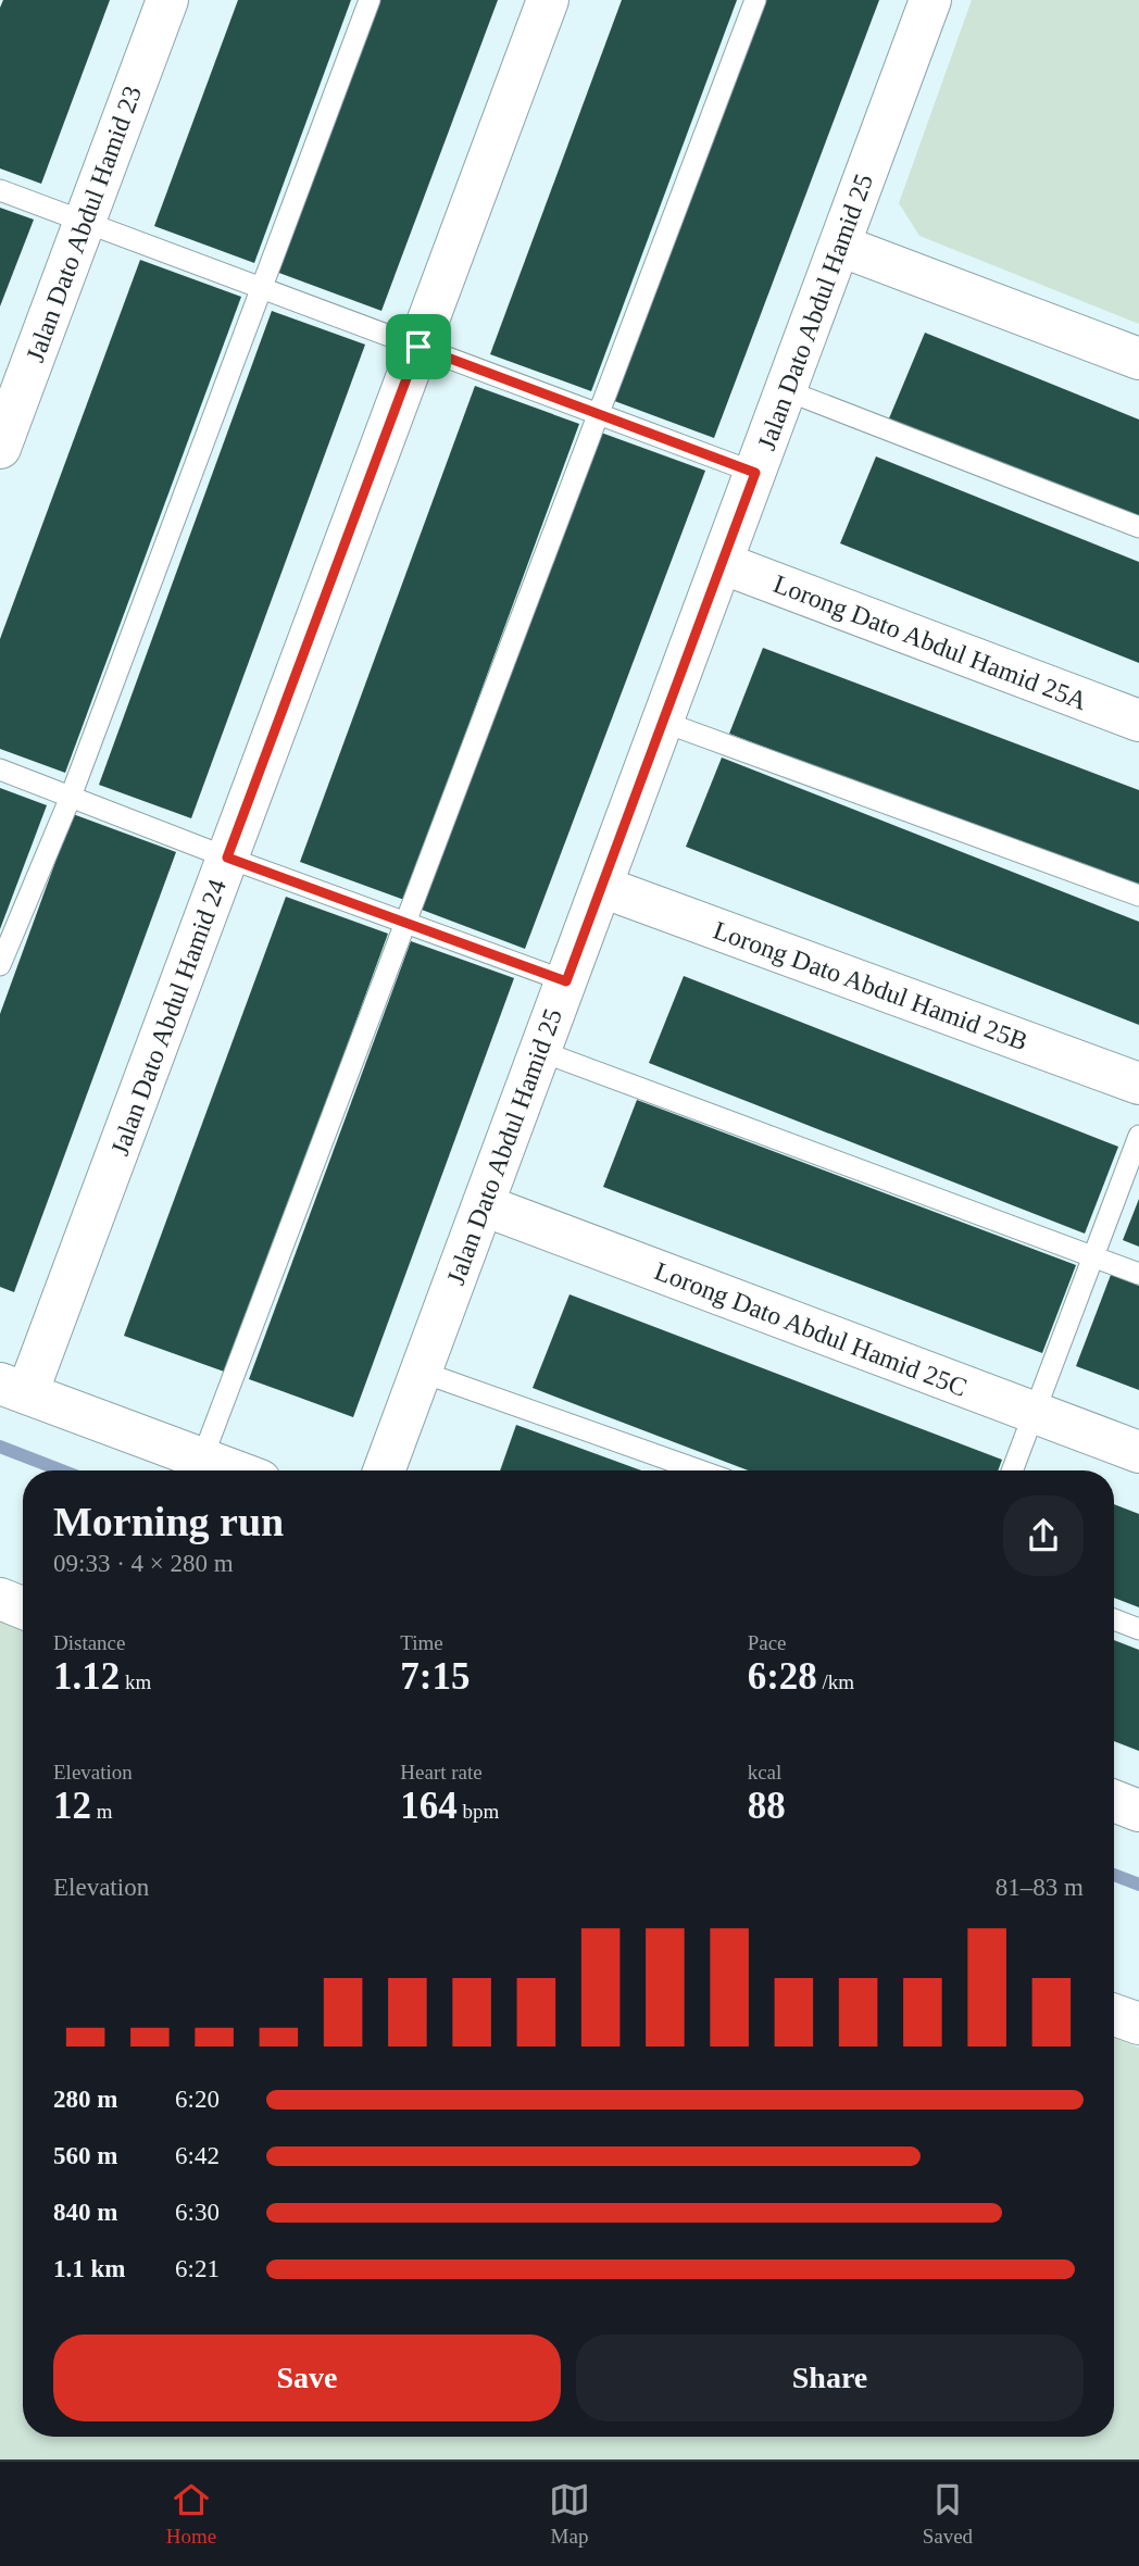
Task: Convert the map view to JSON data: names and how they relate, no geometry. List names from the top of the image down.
{
  "streets": {
    "street": [
      "Jalan Dato Abdul Hamid 23",
      "Jalan Dato Abdul Hamid 25",
      "Lorong Dato Abdul Hamid 25A",
      "Lorong Dato Abdul Hamid 25B",
      "Jalan Dato Abdul Hamid 24",
      "Lorong Dato Abdul Hamid 25C"
    ]
  },
  "crossings": [
    ["Jalan Dato Abdul Hamid 25", "Lorong Dato Abdul Hamid 25A"],
    ["Jalan Dato Abdul Hamid 25", "Lorong Dato Abdul Hamid 25B"],
    ["Jalan Dato Abdul Hamid 25", "Lorong Dato Abdul Hamid 25C"]
  ],
  "page": {
    "heading": ["Morning run", "09:33 · 4 × 280 m"],
    "stats": [
      ["Distance", "1.12 km"],
      ["Time", "7:15"],
      ["Pace", "6:28 /km"],
      ["Elevation", "12 m"],
      ["Heart rate", "164 bpm"],
      ["kcal", "88"]
    ],
    "chart": ["Elevation", "81–83 m"],
    "list": [
      {
        "name": "280 m",
        "note": "6:20"
      },
      {
        "name": "560 m",
        "note": "6:42"
      },
      {
        "name": "840 m",
        "note": "6:30"
      },
      {
        "name": "1.1 km",
        "note": "6:21"
      }
    ],
    "buttons": ["Save", "Share"],
    "tabs": ["Home", "Map", "Saved"]
  }
}
